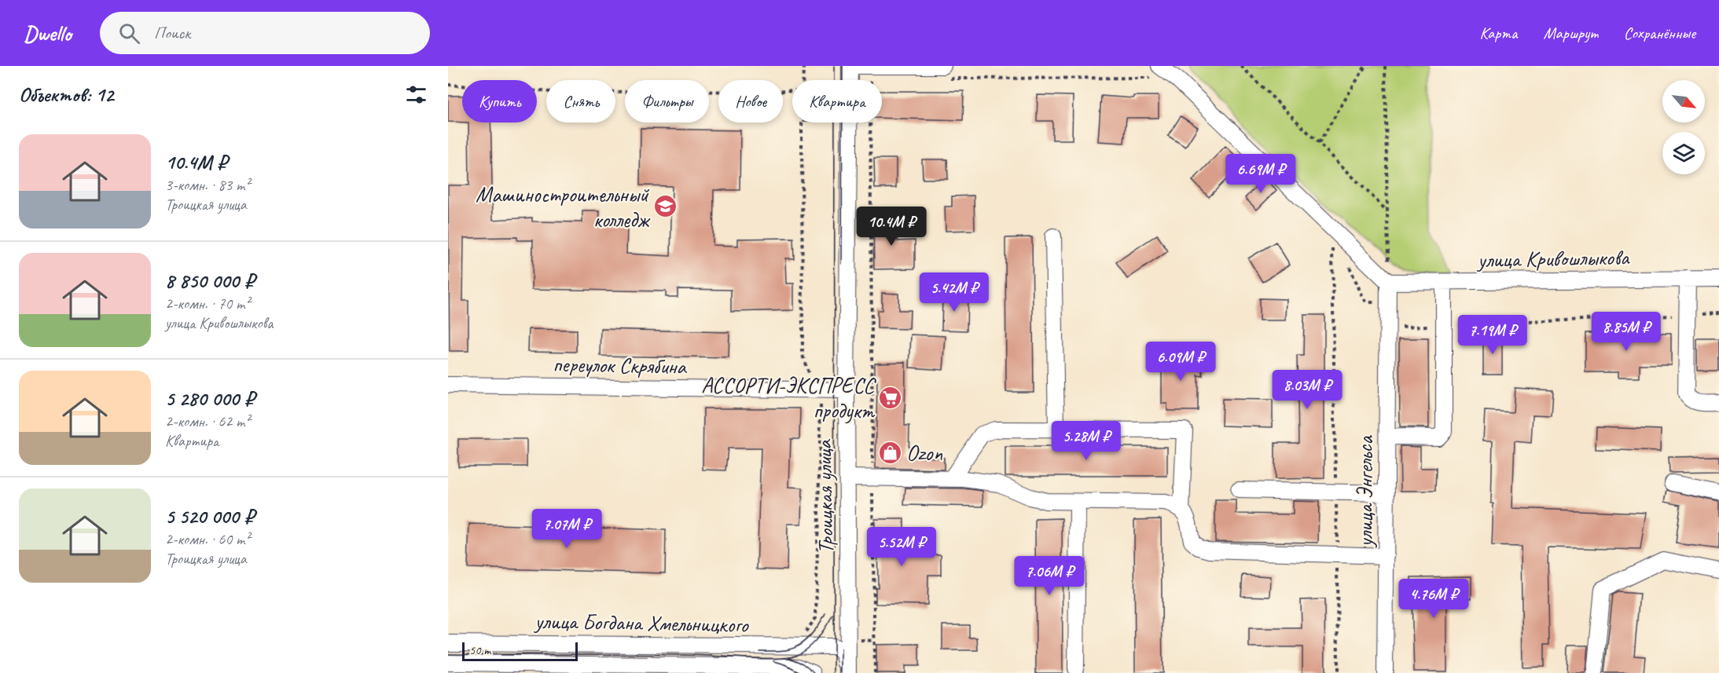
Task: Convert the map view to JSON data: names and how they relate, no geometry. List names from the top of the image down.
{
  "streets": {
    "street": [
      "улица Кривошлыкова",
      "переулок Скрябина",
      "улица Энгельса",
      "Троицкая улица",
      "улица Богдана Хмельницкого"
    ]
  },
  "crossings": [
    ["улица Кривошлыкова", "улица Энгельса"],
    ["переулок Скрябина", "Троицкая улица"],
    ["Троицкая улица", "улица Богдана Хмельницкого"]
  ],
  "places": {
    "school or university": ["Машиностроительный колледж"],
    "supermarket": ["АССОРТИ-ЭКСПРЕСС продукт"],
    "shop": ["Ozon"]
  },
  "scale_bar": "50 m",
  "north": "bottom right",
  "page": {
    "header": "Dwello",
    "search": "Поиск",
    "nav": ["Карта", "Маршрут", "Сохранённые"],
    "heading": "Объектов: 12",
    "chip": [
      "Купить",
      "Снять",
      "Фильтры",
      "Новое",
      "Квартира"
    ],
    "list": [
      {
        "name": "10.4M ₽",
        "note": "3-комн. · 83 m² · Троицкая улица"
      },
      {
        "name": "8 850 000 ₽",
        "note": "2-комн. · 70 m² · улица Кривошлыкова"
      },
      {
        "name": "5 280 000 ₽",
        "note": "2-комн. · 62 m² · Квартира"
      },
      {
        "name": "5 520 000 ₽",
        "note": "2-комн. · 60 m² · Троицкая улица"
      }
    ],
    "price": [
      "6.69M ₽",
      "10.4M ₽",
      "5.42M ₽",
      "8.85M ₽",
      "7.19M ₽",
      "6.09M ₽",
      "8.03M ₽",
      "5.28M ₽",
      "7.07M ₽",
      "5.52M ₽",
      "7.06M ₽",
      "4.76M ₽"
    ],
    "scale": "50 m"
  }
}
